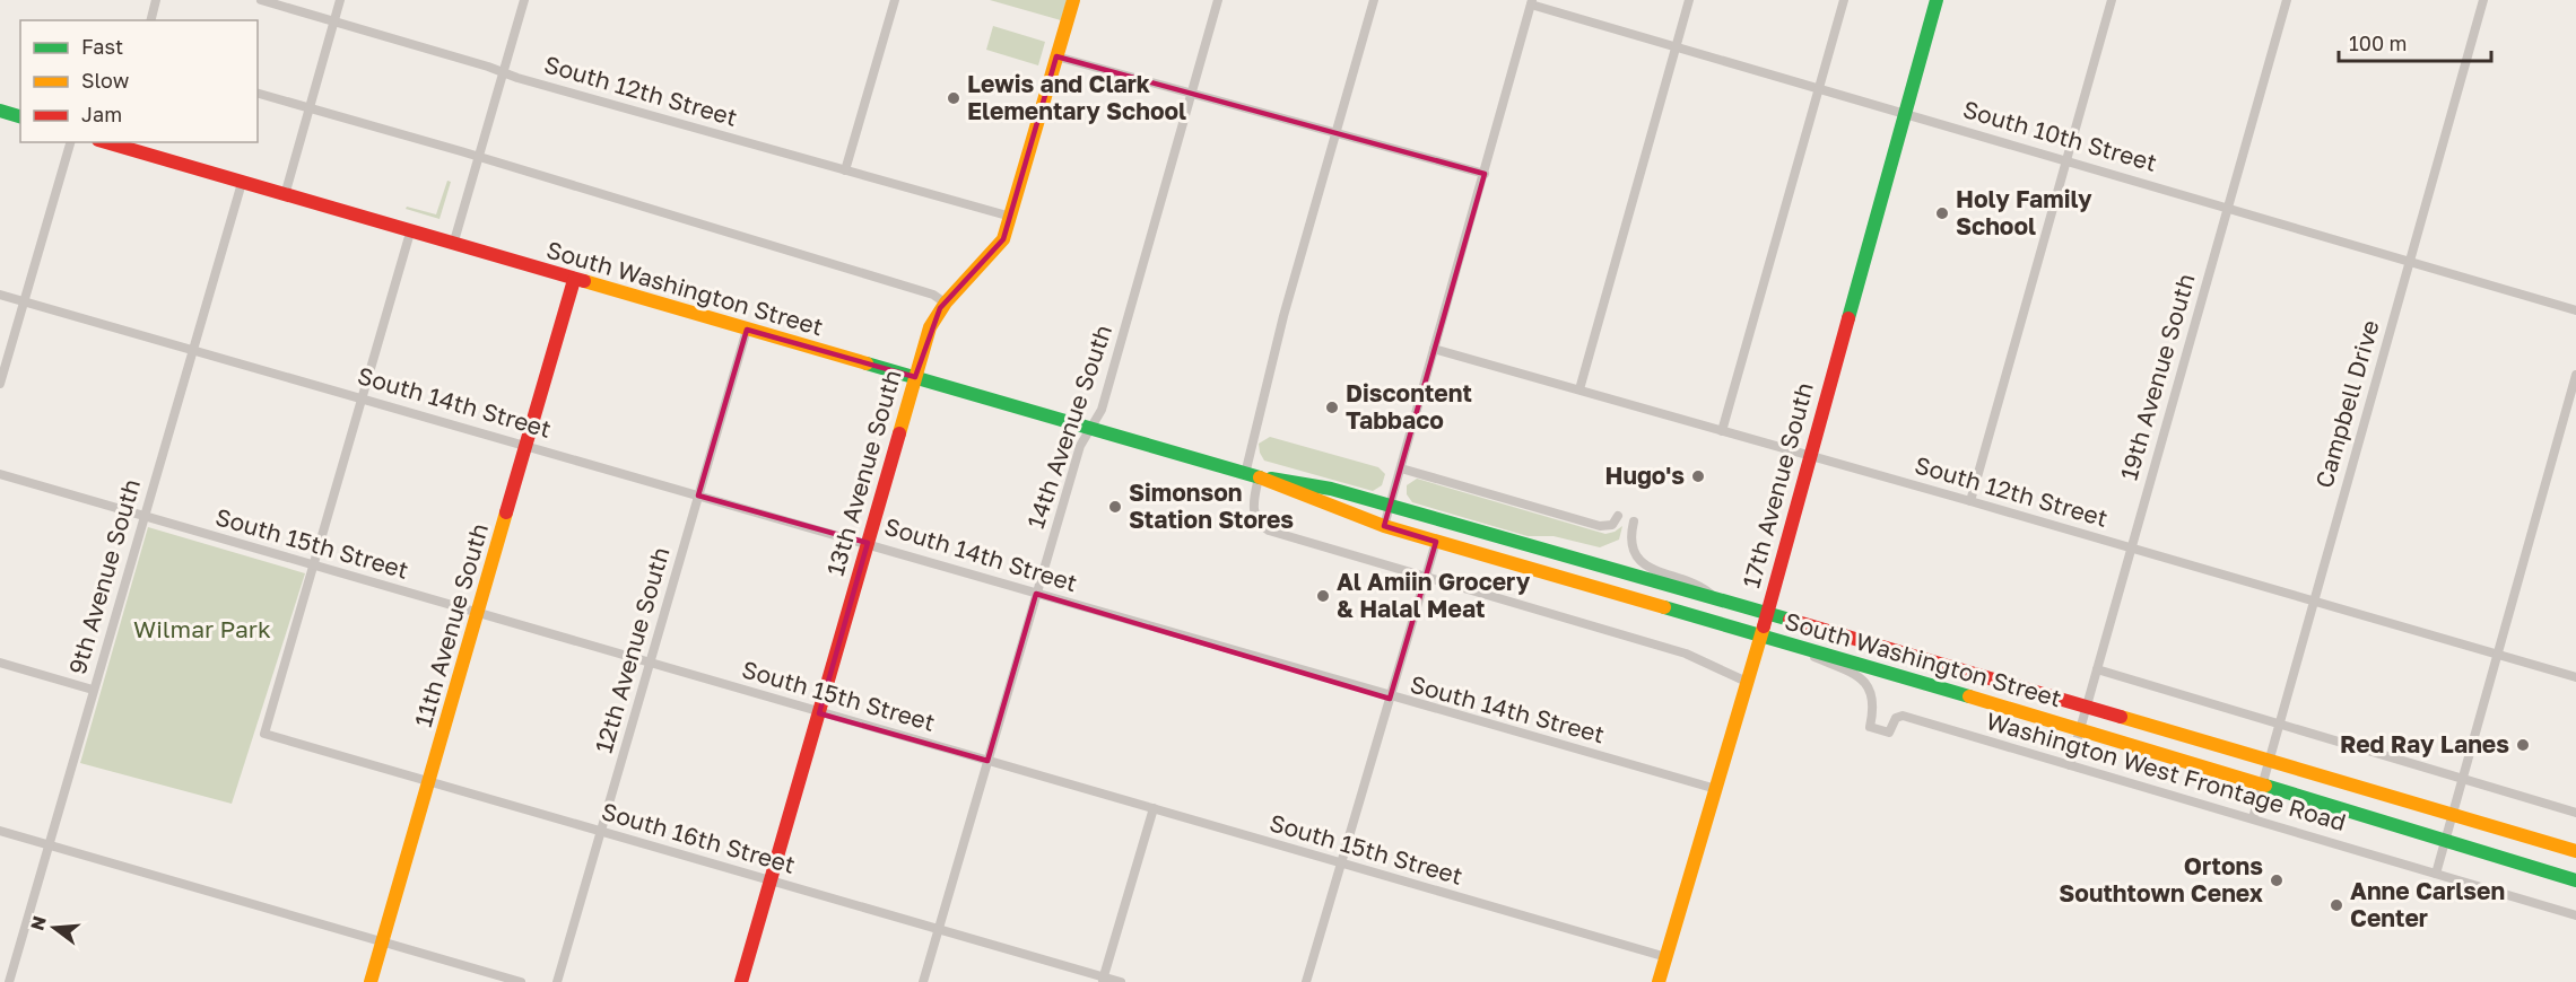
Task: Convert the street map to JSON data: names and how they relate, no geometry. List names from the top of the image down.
{
  "streets": {
    "main road": [
      "South Washington Street",
      "13th Avenue South",
      "17th Avenue South",
      "11th Avenue South"
    ],
    "street": [
      "South 12th Street",
      "South 10th Street",
      "19th Avenue South",
      "South 14th Street",
      "Campbell Drive",
      "14th Avenue South",
      "South 15th Street",
      "9th Avenue South",
      "12th Avenue South",
      "Washington West Frontage Road",
      "South 16th Street"
    ]
  },
  "crossings": [
    ["South 12th Street", "19th Avenue South"],
    ["South 12th Street", "Campbell Drive"],
    ["South 12th Street", "13th Avenue South"],
    ["South 12th Street", "17th Avenue South"],
    ["South 10th Street", "19th Avenue South"],
    ["South 10th Street", "Campbell Drive"],
    ["South 10th Street", "17th Avenue South"],
    ["South Washington Street", "19th Avenue South"],
    ["South Washington Street", "Campbell Drive"],
    ["South Washington Street", "14th Avenue South"],
    ["South Washington Street", "13th Avenue South"],
    ["South Washington Street", "17th Avenue South"],
    ["South Washington Street", "9th Avenue South"],
    ["South Washington Street", "11th Avenue South"],
    ["South Washington Street", "12th Avenue South"],
    ["South Washington Street", "Washington West Frontage Road"],
    ["19th Avenue South", "Washington West Frontage Road"],
    ["South 14th Street", "14th Avenue South"],
    ["South 14th Street", "13th Avenue South"],
    ["South 14th Street", "17th Avenue South"],
    ["South 14th Street", "9th Avenue South"],
    ["South 14th Street", "11th Avenue South"],
    ["South 14th Street", "12th Avenue South"],
    ["Campbell Drive", "Washington West Frontage Road"],
    ["14th Avenue South", "South 15th Street"],
    ["14th Avenue South", "South 16th Street"],
    ["13th Avenue South", "South 15th Street"],
    ["13th Avenue South", "South 16th Street"],
    ["17th Avenue South", "South 15th Street"],
    ["South 15th Street", "9th Avenue South"],
    ["South 15th Street", "11th Avenue South"],
    ["South 15th Street", "12th Avenue South"],
    ["South 15th Street", "South 16th Street"],
    ["11th Avenue South", "South 16th Street"],
    ["12th Avenue South", "South 16th Street"]
  ],
  "parks": ["Wilmar Park"],
  "places": [
    "Lewis and Clark Elementary School",
    "Holy Family School",
    "Discontent Tabbaco",
    "Hugo's",
    "Simonson Station Stores",
    "Al Amiin Grocery & Halal Meat",
    "Red Ray Lanes",
    "Ortons Southtown Cenex",
    "Anne Carlsen Center"
  ],
  "legend": ["Fast", "Slow", "Jam"],
  "scale_bar": "100 m",
  "north": "left"
}
